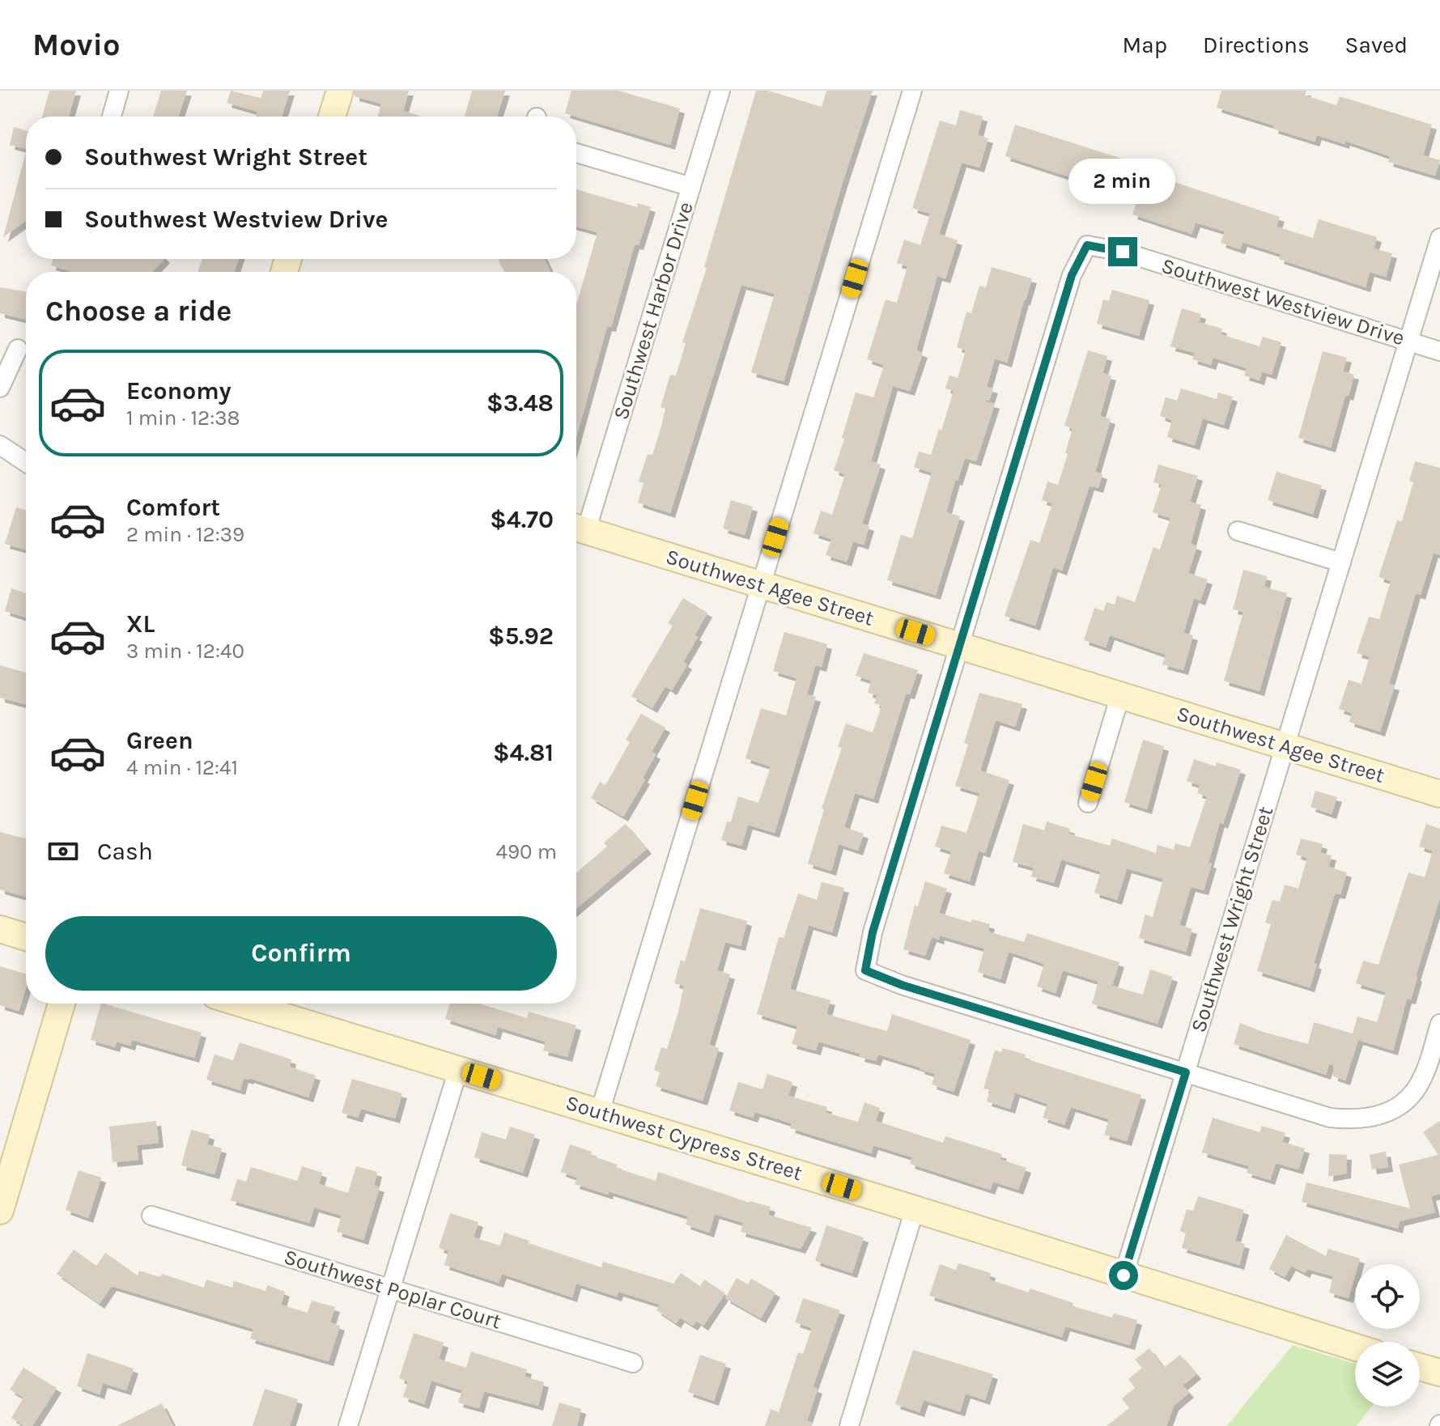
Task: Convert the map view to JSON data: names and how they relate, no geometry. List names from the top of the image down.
{
  "streets": {
    "main road": ["Southwest Agee Street", "Southwest Cypress Street"],
    "street": [
      "Southwest Westview Drive",
      "Southwest Harbor Drive",
      "Southwest Wright Street",
      "Southwest Poplar Court"
    ]
  },
  "crossings": [
    ["Southwest Westview Drive", "Southwest Agee Street"],
    ["Southwest Westview Drive", "Southwest Wright Street"],
    ["Southwest Harbor Drive", "Southwest Agee Street"],
    ["Southwest Agee Street", "Southwest Wright Street"],
    ["Southwest Wright Street", "Southwest Cypress Street"]
  ],
  "page": {
    "header": "Movio",
    "nav": ["Map", "Directions", "Saved"],
    "banner": ["Southwest Wright Street", "Southwest Westview Drive"],
    "bubble": "2 min",
    "heading": "Choose a ride",
    "list": [
      {
        "name": "Economy",
        "note": "1 min · 12:38",
        "value": "$3.48"
      },
      {
        "name": "Comfort",
        "note": "2 min · 12:39",
        "value": "$4.70"
      },
      {
        "name": "XL",
        "note": "3 min · 12:40",
        "value": "$5.92"
      },
      {
        "name": "Green",
        "note": "4 min · 12:41",
        "value": "$4.81"
      }
    ],
    "pay": ["Cash", "490 m"],
    "buttons": "Confirm"
  }
}
